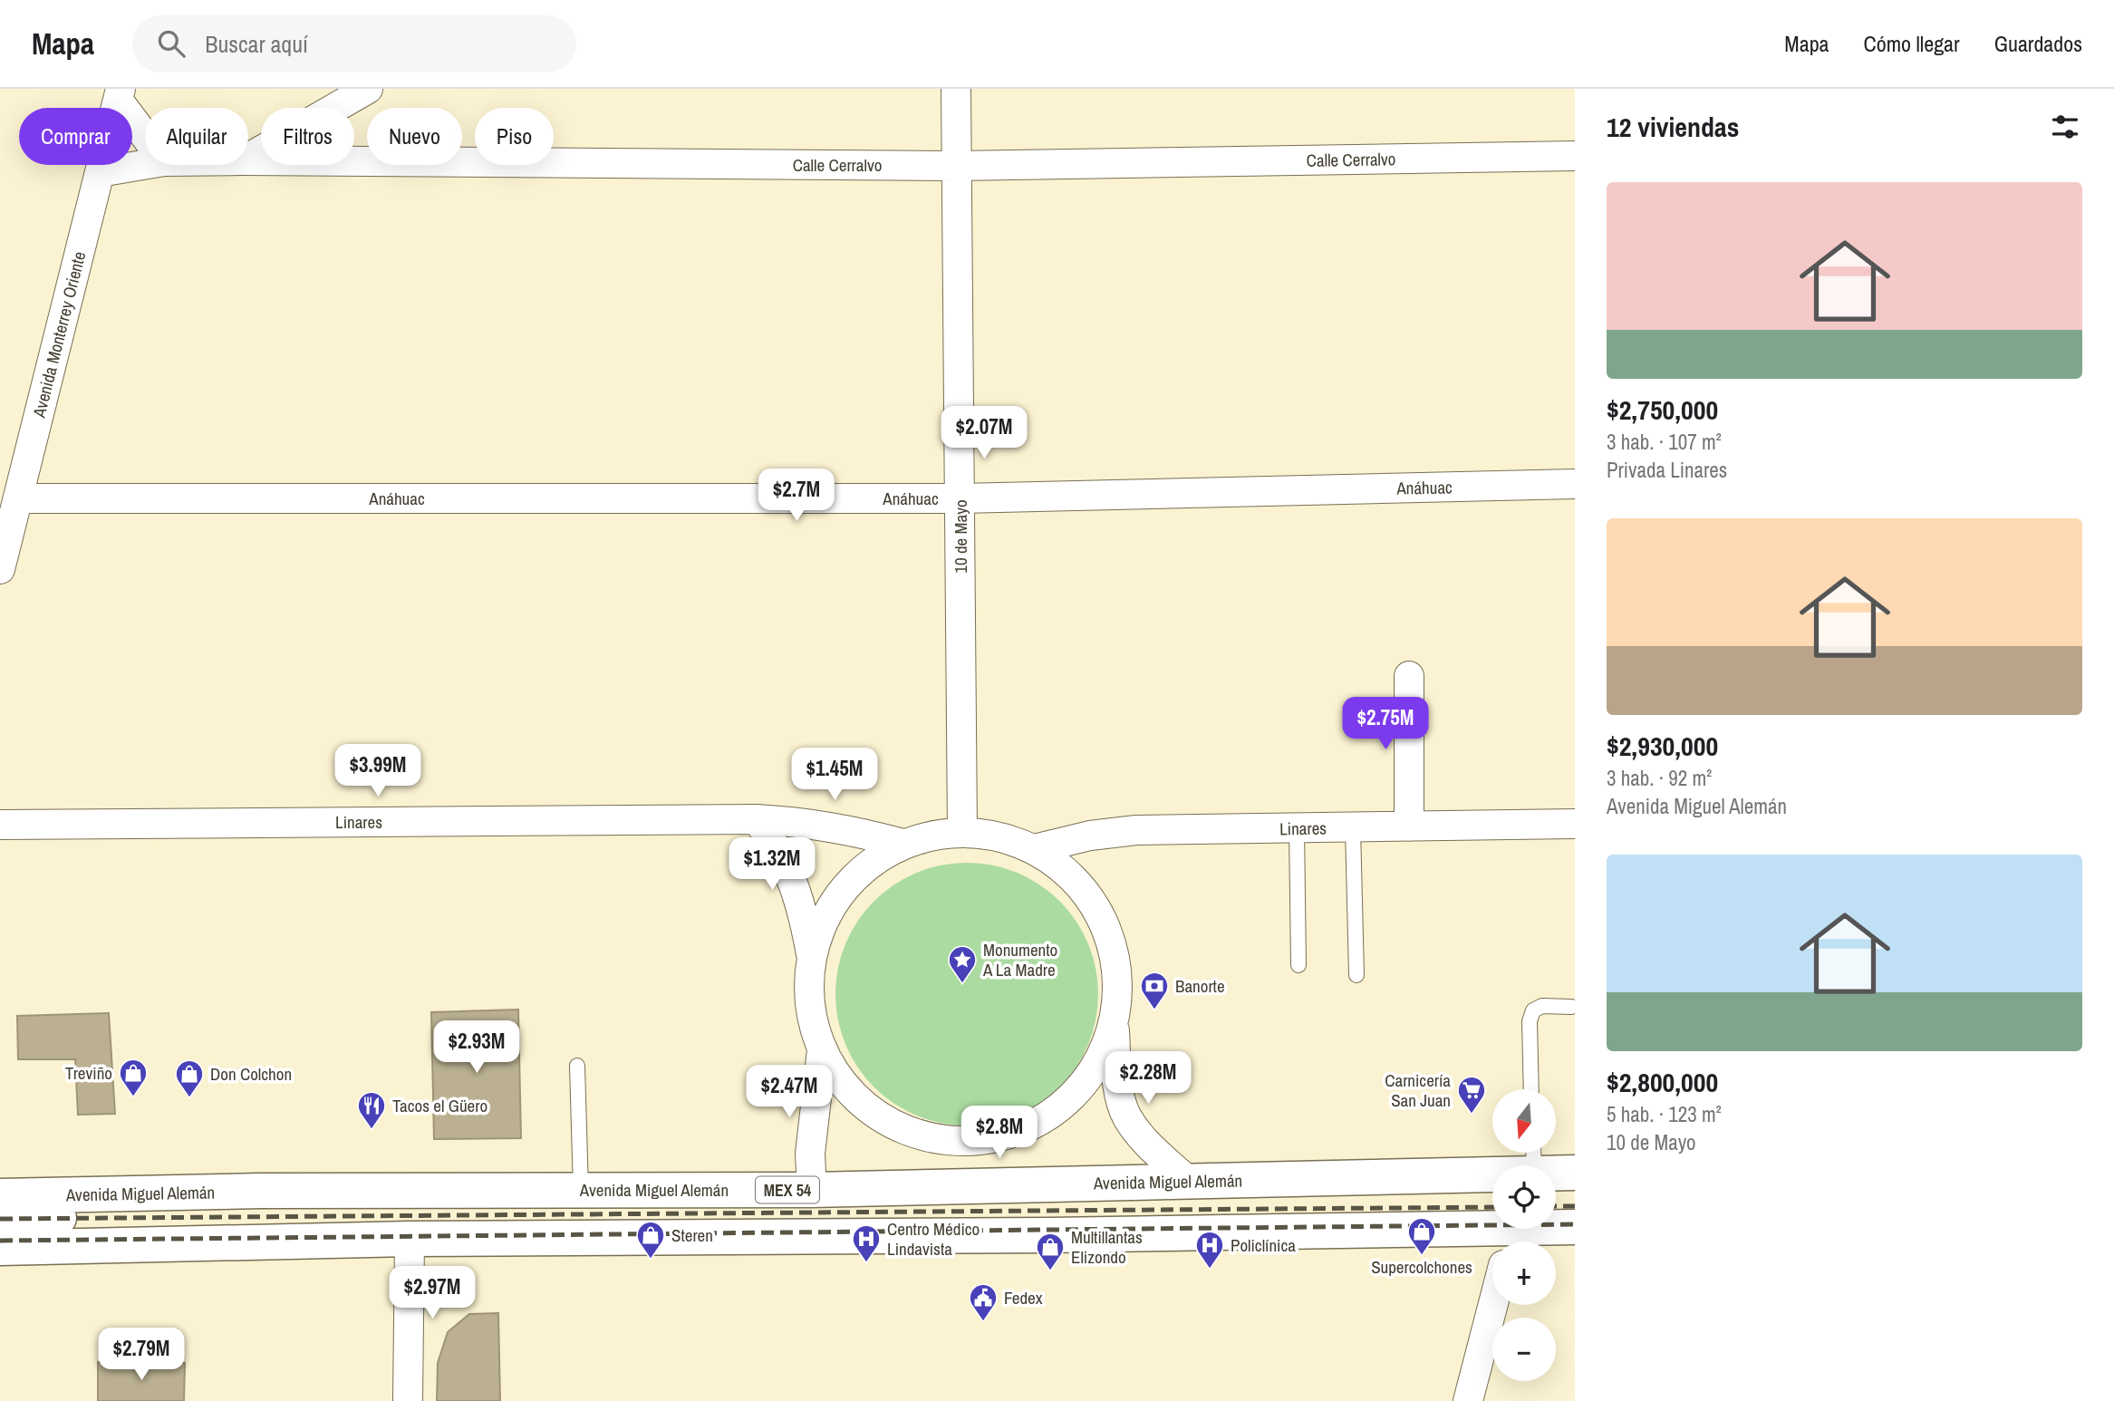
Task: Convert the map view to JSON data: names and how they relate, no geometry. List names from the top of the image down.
{
  "streets": {
    "highway": ["Avenida Miguel Alemán", "MEX 54"],
    "street": [
      "Calle Cerralvo",
      "Avenida Monterrey Oriente",
      "Anáhuac",
      "10 de Mayo",
      "Linares"
    ]
  },
  "crossings": [
    ["Calle Cerralvo", "Avenida Monterrey Oriente"],
    ["Calle Cerralvo", "10 de Mayo"],
    ["Avenida Monterrey Oriente", "Anáhuac"],
    ["Anáhuac", "10 de Mayo"]
  ],
  "places": {
    "place": ["Monumento A La Madre"],
    "bank": ["Banorte"],
    "shop": [
      "Treviño",
      "Don Colchon",
      "Supercolchones",
      "Steren",
      "Multillantas Elizondo"
    ],
    "supermarket": ["Carnicería San Juan"],
    "restaurant": ["Tacos el Güero"],
    "hospital": ["Centro Médico Lindavista", "Policlínica"],
    "public building": ["Fedex"]
  },
  "north": "bottom",
  "page": {
    "header": "Mapa",
    "search": "Buscar aquí",
    "nav": ["Mapa", "Cómo llegar", "Guardados"],
    "heading": "12 viviendas",
    "chip": [
      "Comprar",
      "Alquilar",
      "Filtros",
      "Nuevo",
      "Piso"
    ],
    "list": [
      {
        "name": "$2,750,000",
        "note": "3 hab. · 107 m² · Privada Linares"
      },
      {
        "name": "$2,930,000",
        "note": "3 hab. · 92 m² · Avenida Miguel Alemán"
      },
      {
        "name": "$2,800,000",
        "note": "5 hab. · 123 m² · 10 de Mayo"
      }
    ],
    "price": [
      "$2.07M",
      "$2.7M",
      "$2.75M",
      "$3.99M",
      "$1.45M",
      "$1.32M",
      "$2.93M",
      "$2.28M",
      "$2.47M",
      "$2.8M",
      "$2.97M",
      "$2.79M"
    ],
    "map_buttons": ["+", "−"]
  }
}
